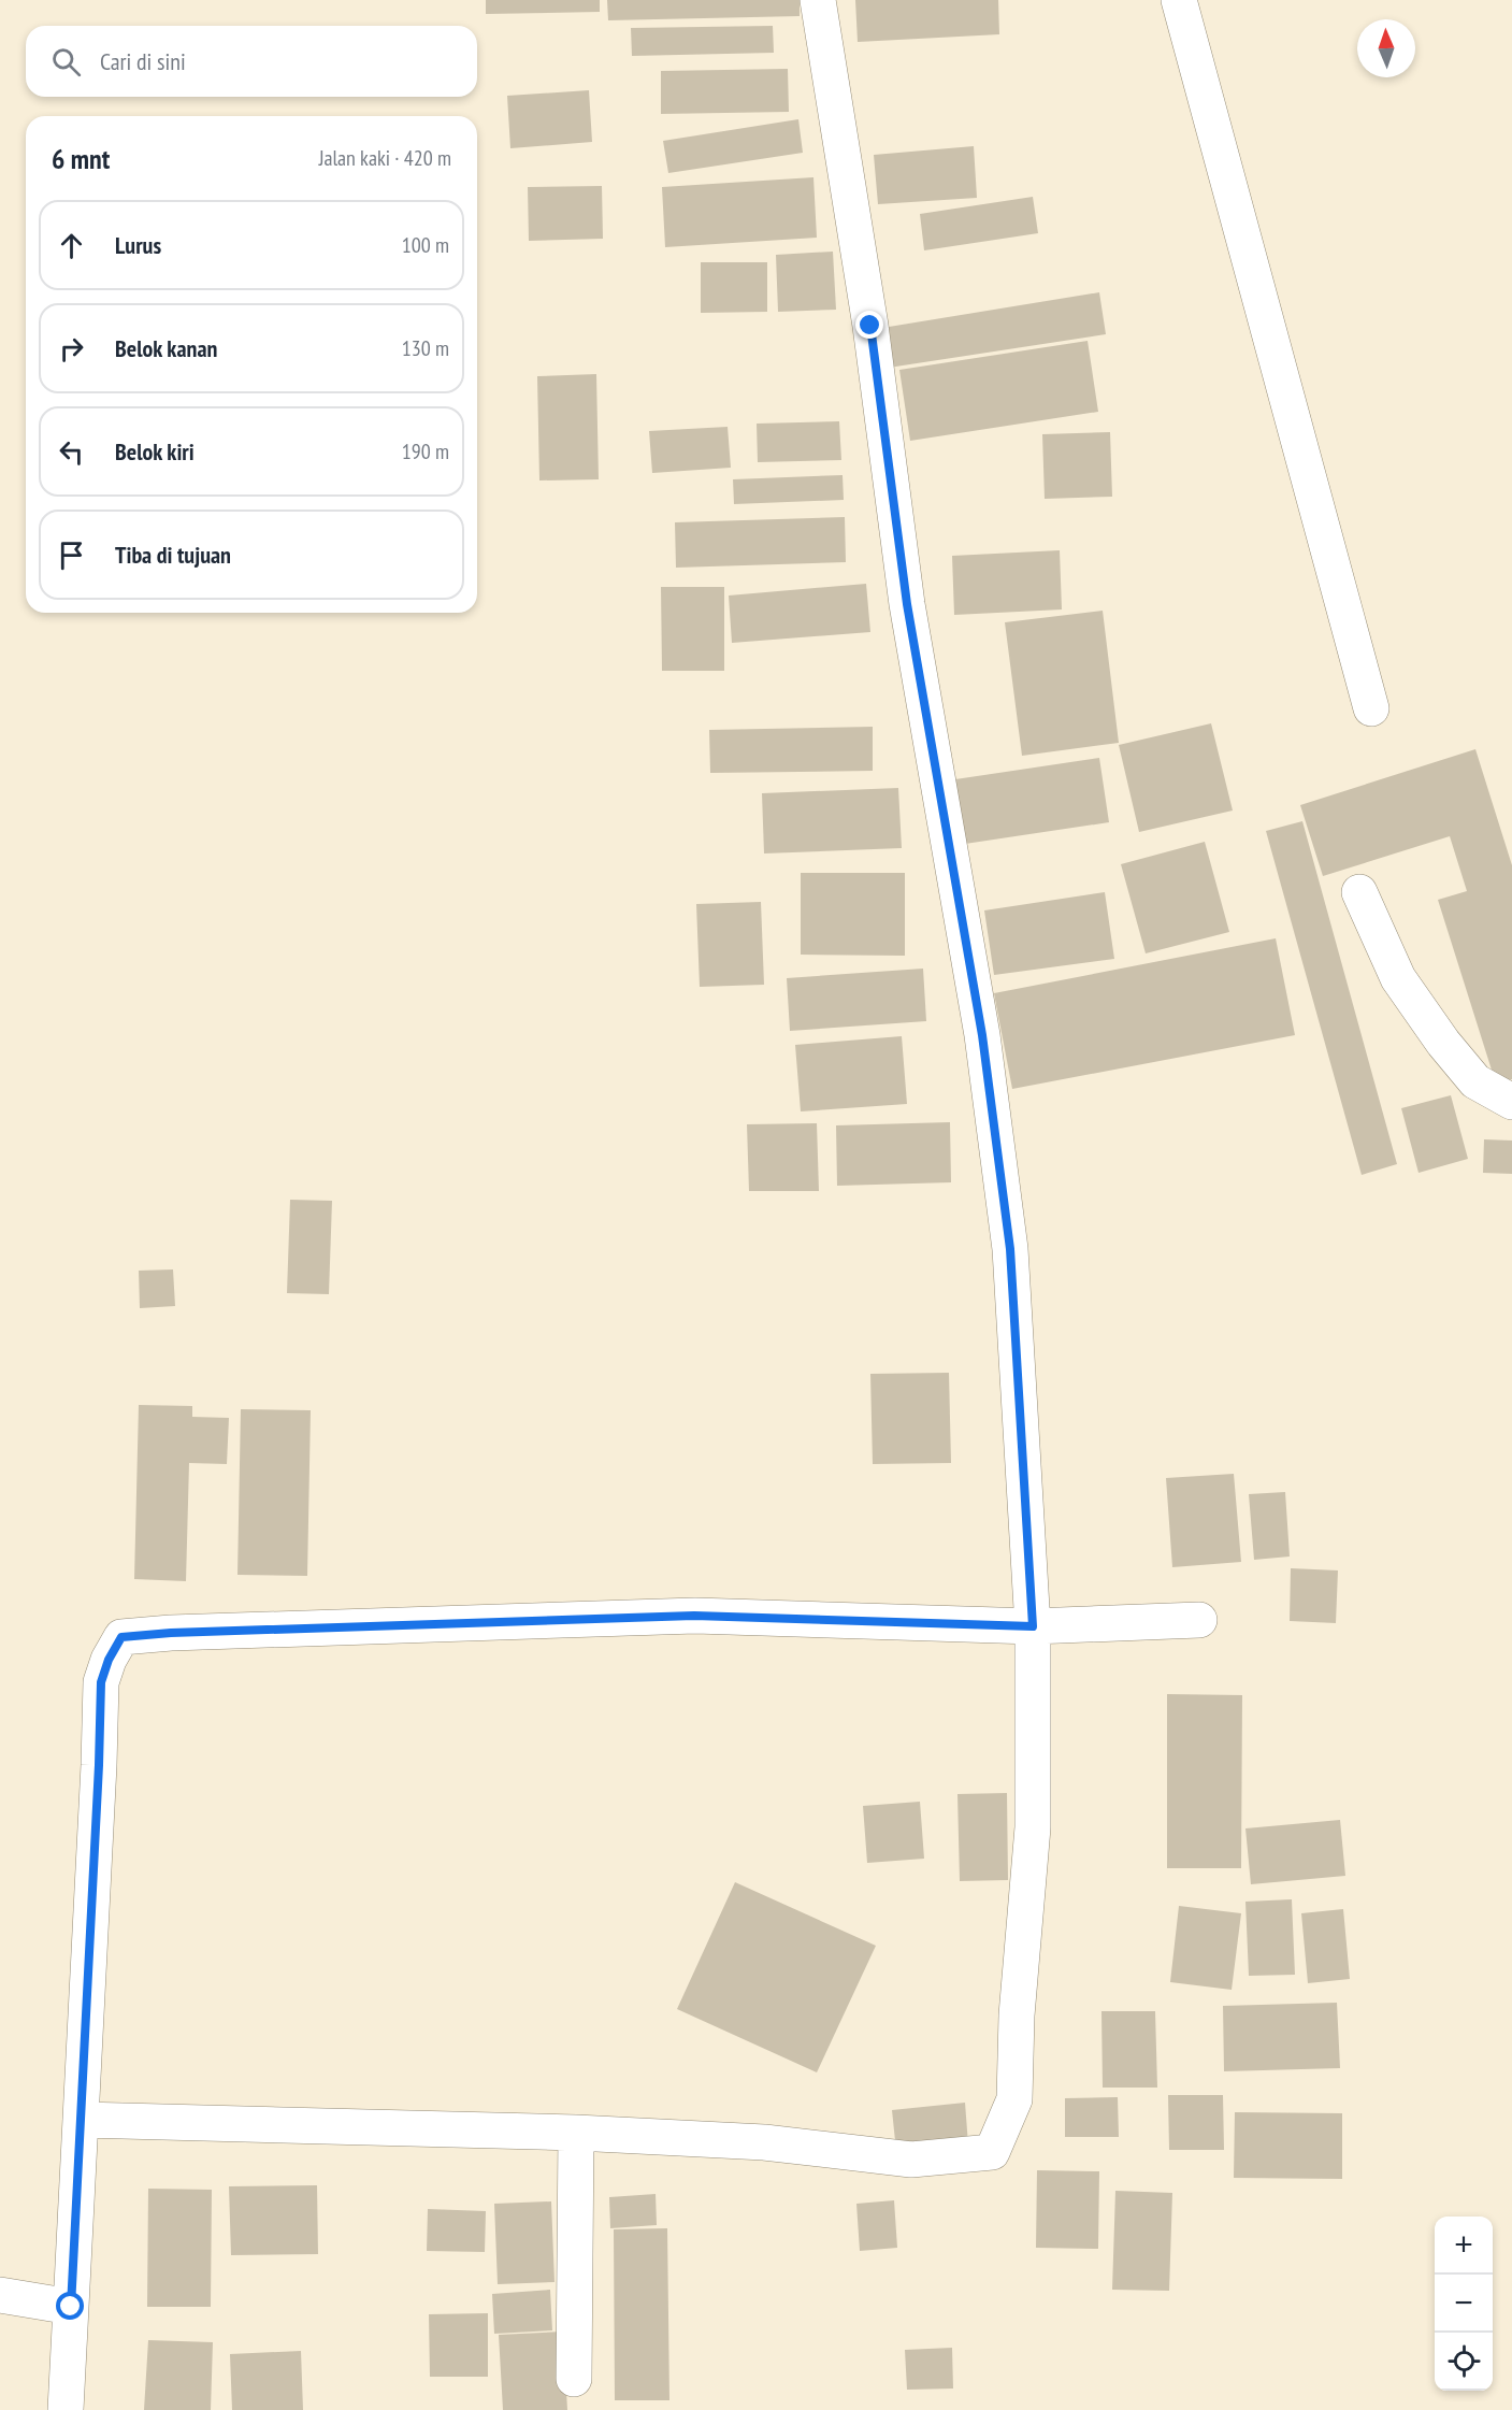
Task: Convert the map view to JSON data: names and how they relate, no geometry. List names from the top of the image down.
{
  "north": "top",
  "page": {
    "search": "Cari di sini",
    "heading": ["6 mnt", "Jalan kaki · 420 m"],
    "list": [
      ["Lurus", "100 m"],
      ["Belok kanan", "130 m"],
      ["Belok kiri", "190 m"],
      "Tiba di tujuan"
    ],
    "map_buttons": ["+", "−"]
  }
}
